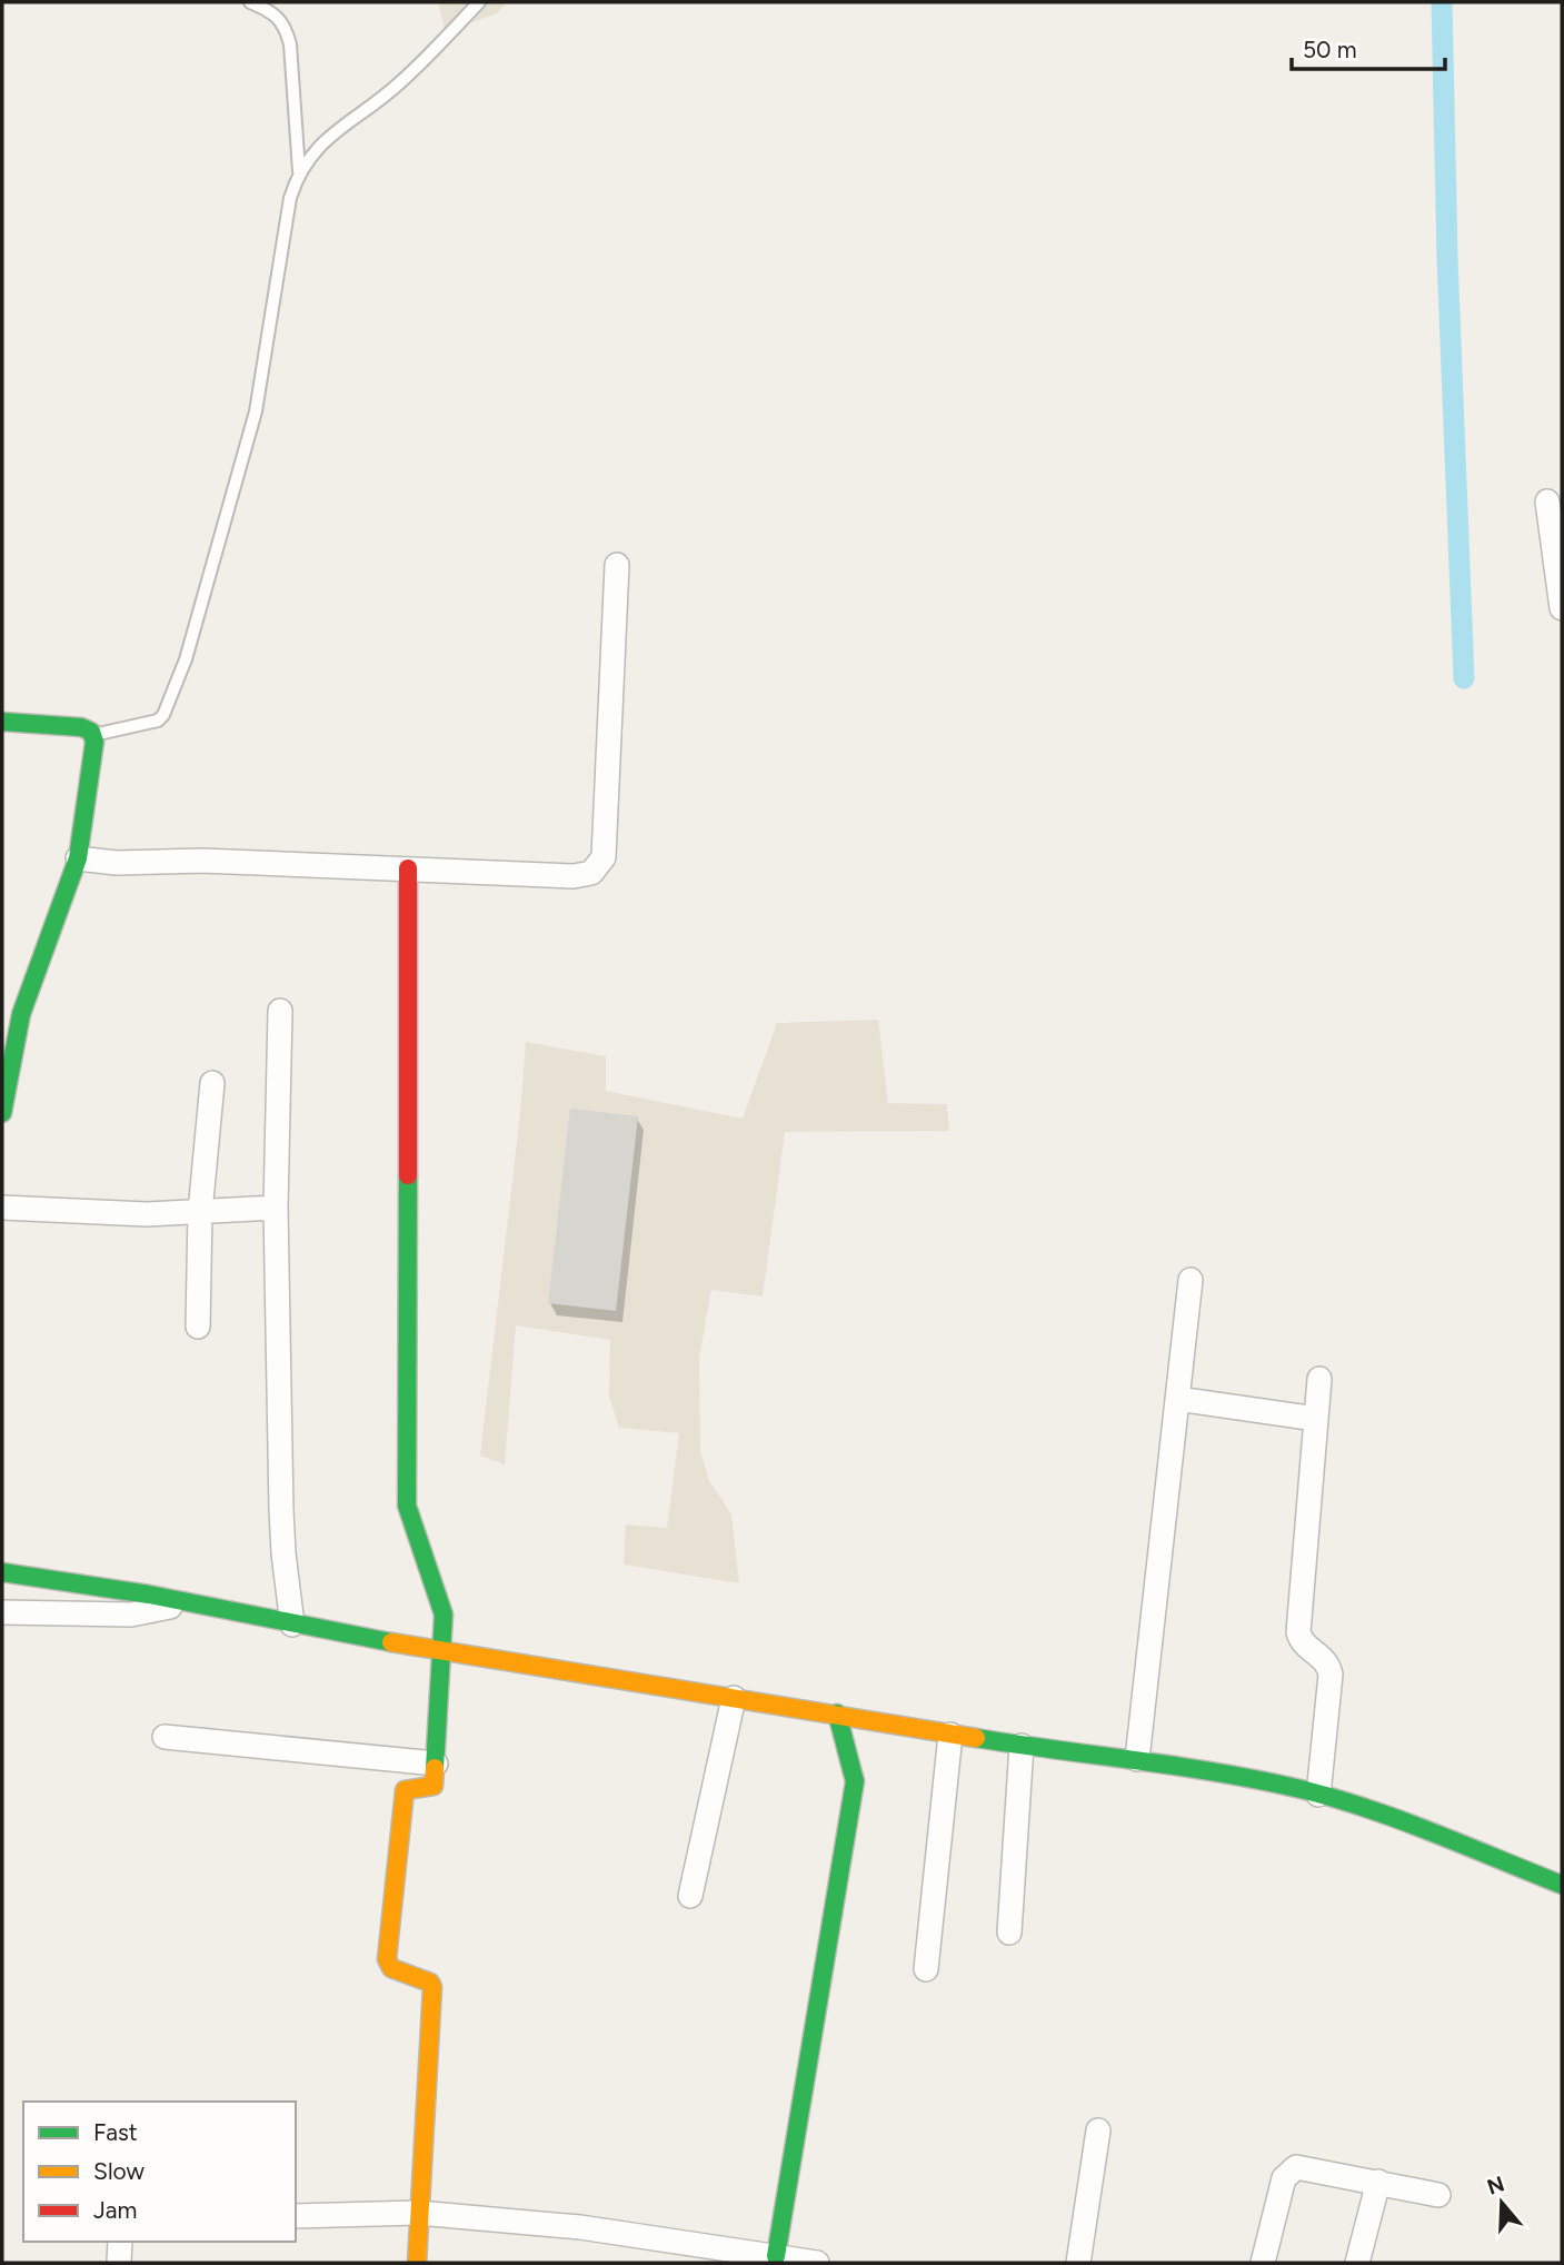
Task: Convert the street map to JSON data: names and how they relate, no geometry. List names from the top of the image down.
{
  "legend": ["Fast", "Slow", "Jam"],
  "scale_bar": "50 m",
  "north": "top"
}
